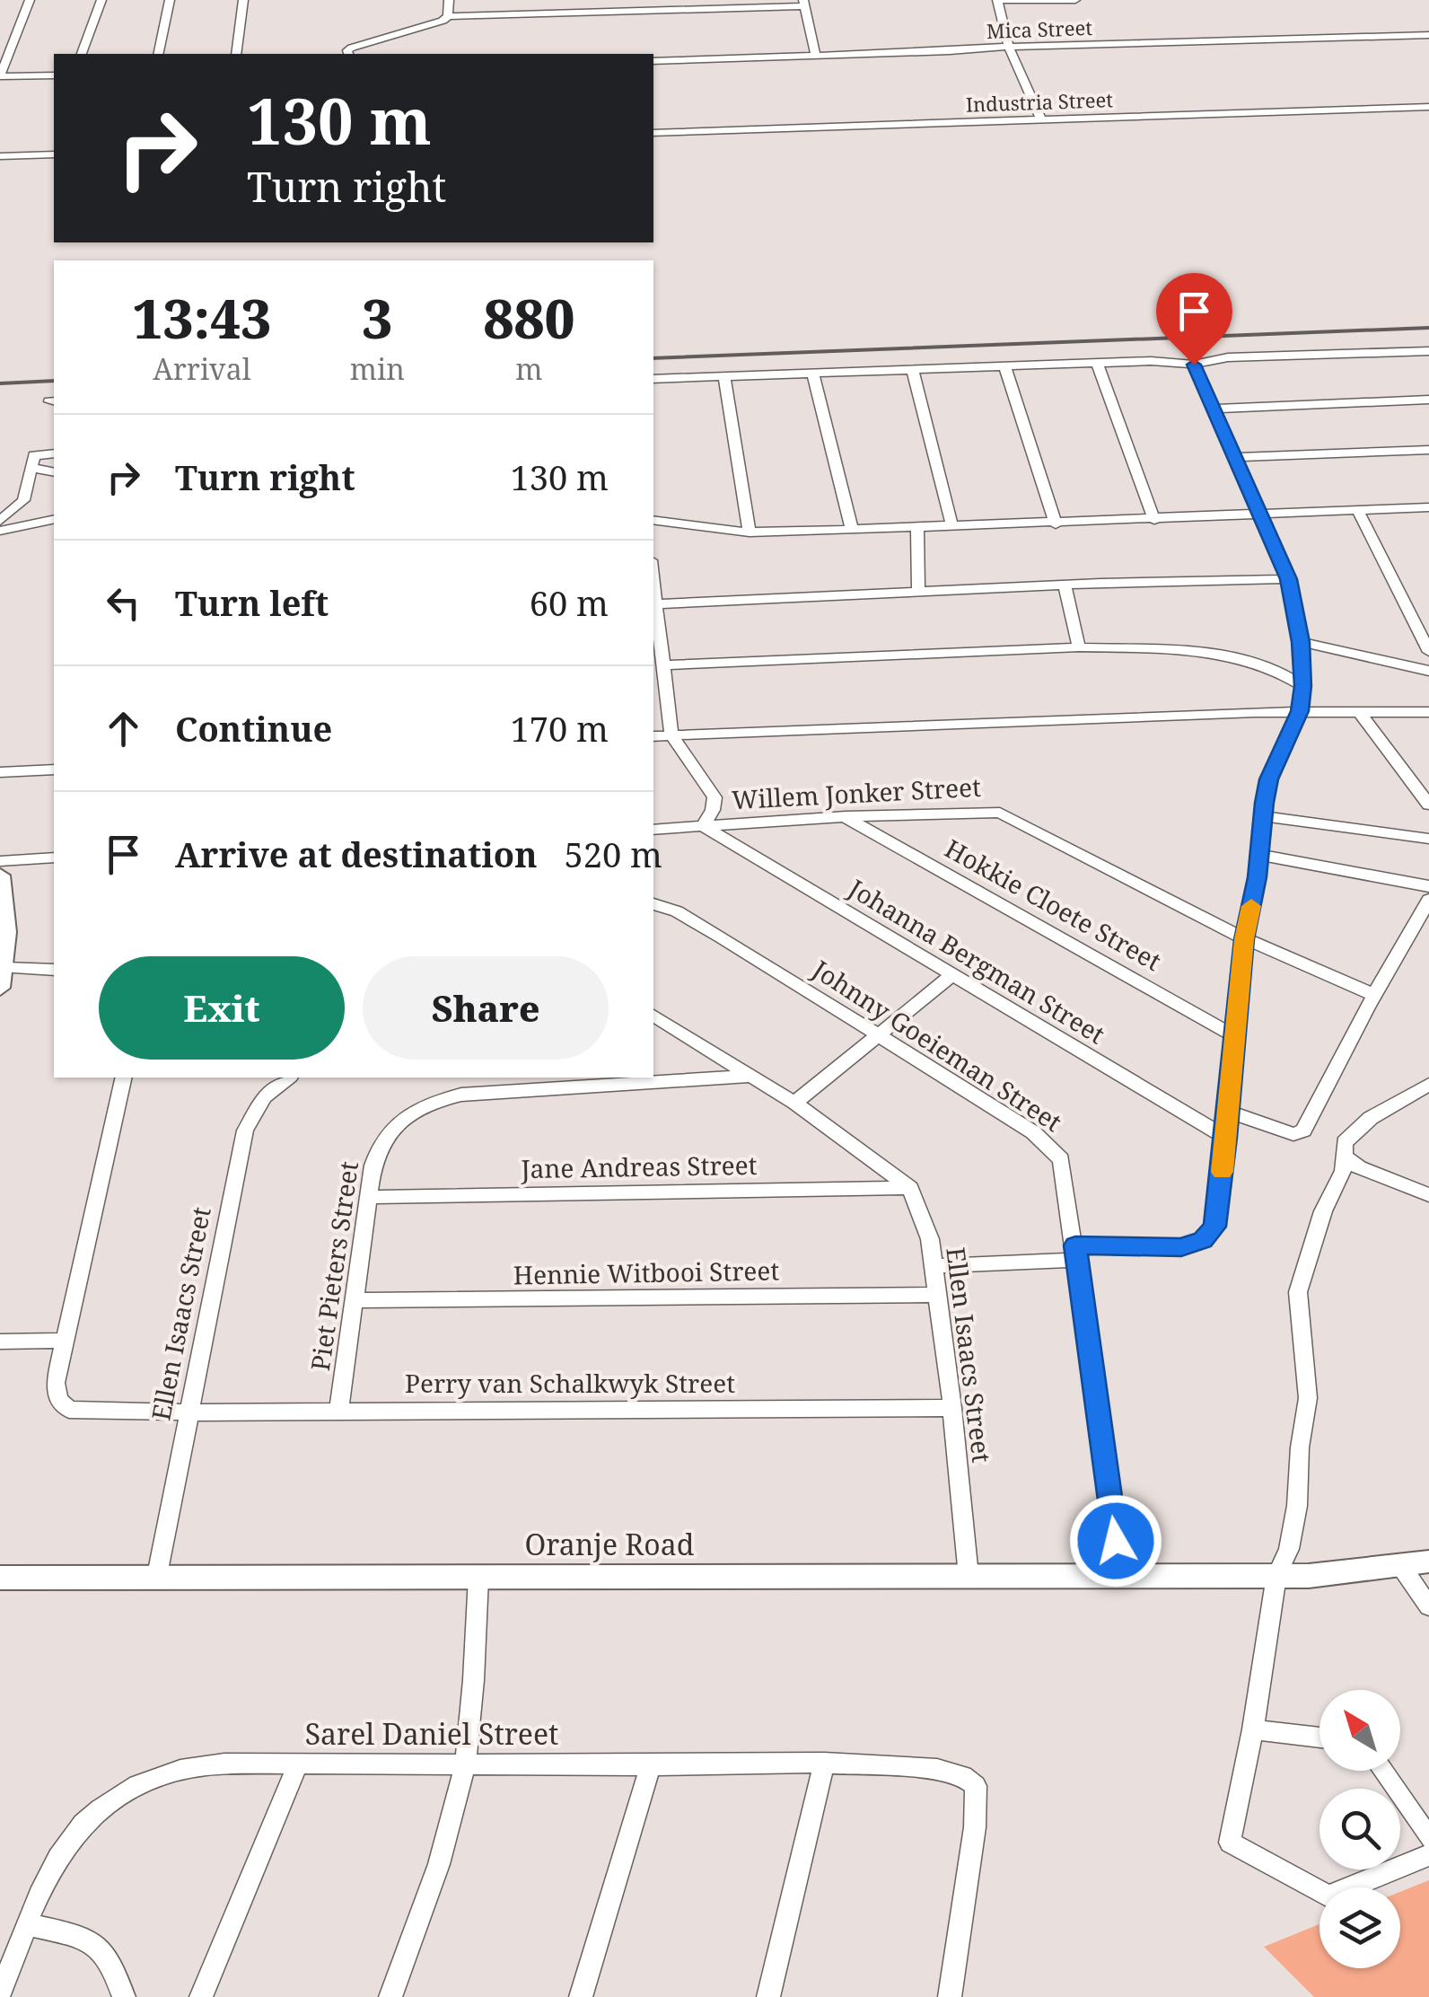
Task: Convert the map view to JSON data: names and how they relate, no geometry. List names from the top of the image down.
{
  "streets": {
    "street": [
      "Mica Street",
      "Industria Street",
      "Willem Jonker Street",
      "Hokkie Cloete Street",
      "Johanna Bergman Street",
      "Johnny Goeieman Street",
      "Jane Andreas Street",
      "Piet Pieters Street",
      "Hennie Witbooi Street",
      "Ellen Isaacs Street",
      "Perry van Schalkwyk Street",
      "Oranje Road",
      "Sarel Daniel Street"
    ]
  },
  "crossings": [
    ["Willem Jonker Street", "Hokkie Cloete Street"],
    ["Willem Jonker Street", "Johanna Bergman Street"],
    ["Johnny Goeieman Street", "Oranje Road"],
    ["Jane Andreas Street", "Piet Pieters Street"],
    ["Jane Andreas Street", "Ellen Isaacs Street"],
    ["Piet Pieters Street", "Hennie Witbooi Street"],
    ["Piet Pieters Street", "Perry van Schalkwyk Street"],
    ["Hennie Witbooi Street", "Ellen Isaacs Street"],
    ["Ellen Isaacs Street", "Perry van Schalkwyk Street"],
    ["Ellen Isaacs Street", "Oranje Road"]
  ],
  "north": "top left",
  "page": {
    "turn": ["130 m", "Turn right"],
    "eta": [
      "13:43",
      "Arrival",
      "3",
      "min",
      "880",
      "m"
    ],
    "list": [
      {
        "name": "Turn right",
        "value": "130 m"
      },
      {
        "name": "Turn left",
        "value": "60 m"
      },
      {
        "name": "Continue",
        "value": "170 m"
      },
      {
        "name": "Arrive at destination",
        "value": "520 m"
      }
    ],
    "buttons": ["Exit", "Share"]
  }
}
